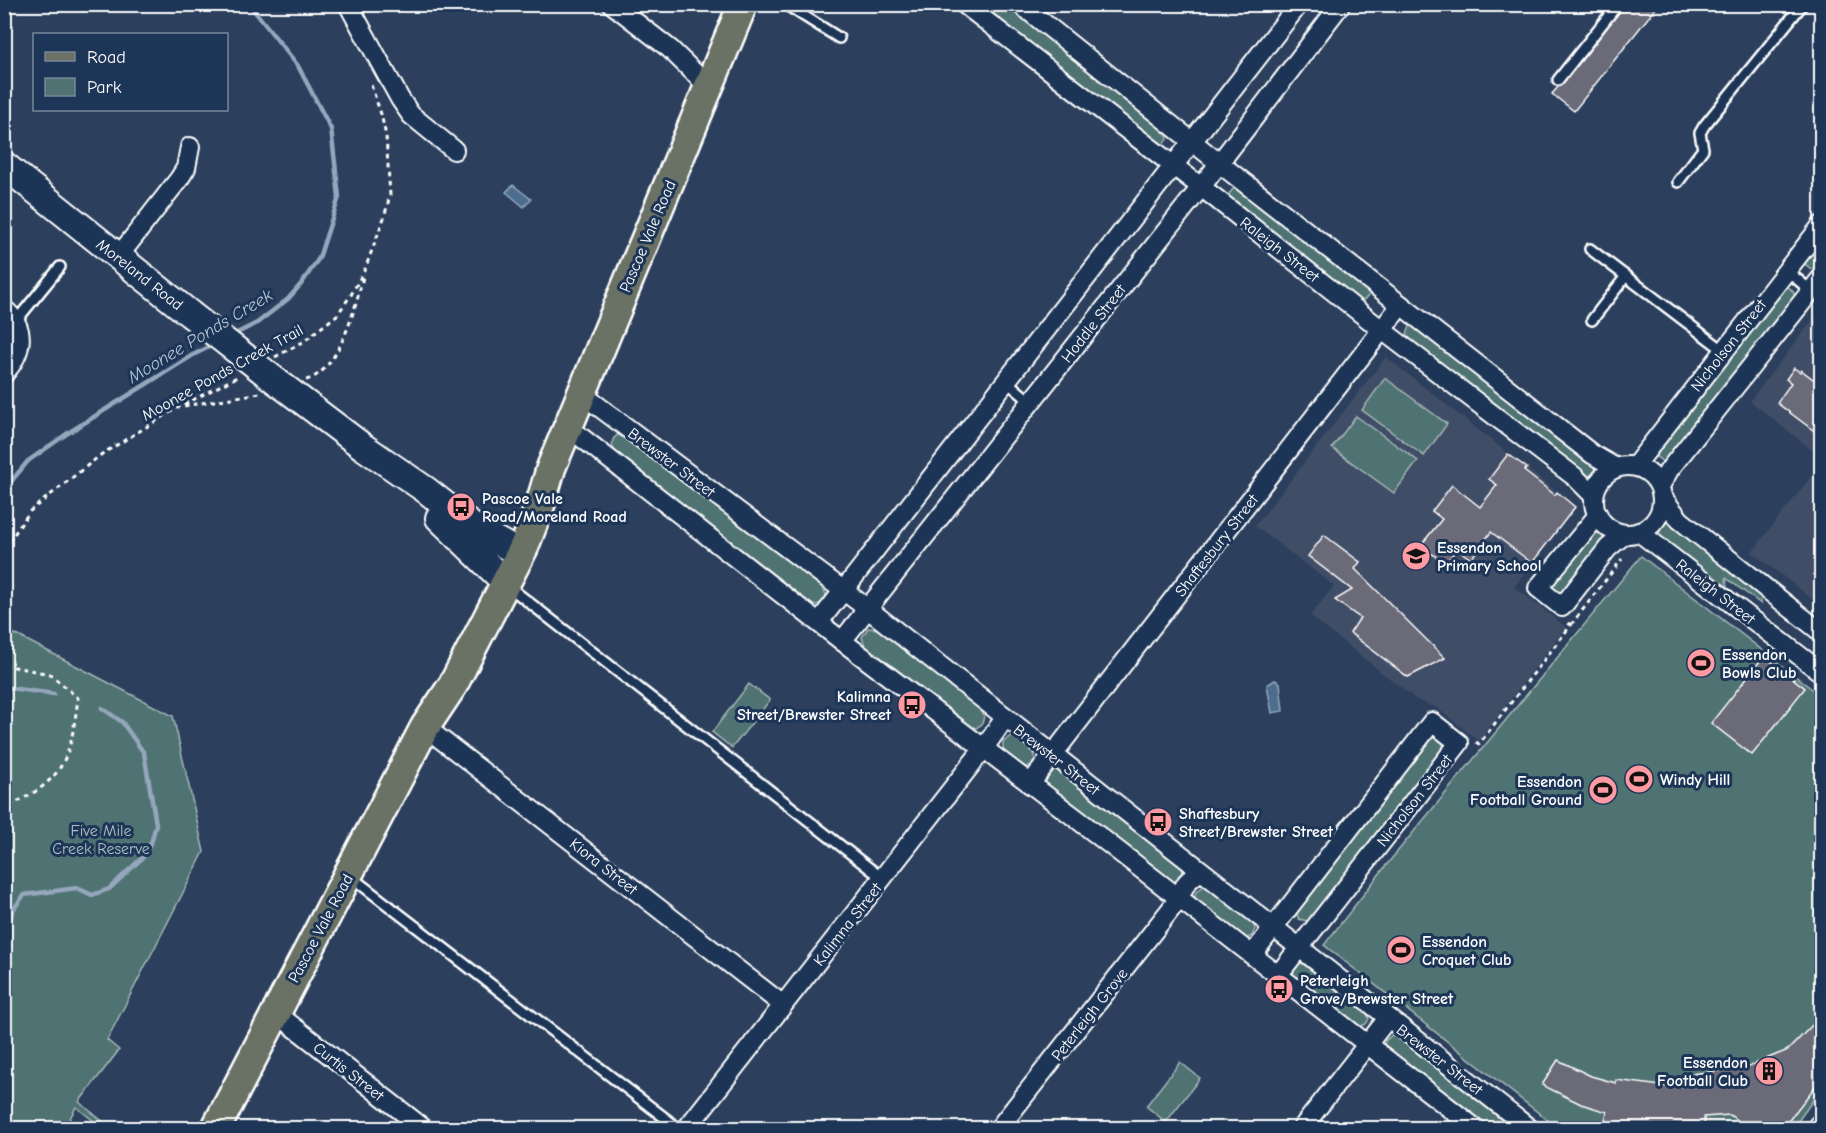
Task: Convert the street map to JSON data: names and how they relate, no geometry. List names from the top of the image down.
{
  "streets": {
    "main road": ["Pascoe Vale Road", "Moreland Road"],
    "street": [
      "Raleigh Street",
      "Hoddle Street",
      "Nicholson Street",
      "Brewster Street",
      "Shaftesbury Street",
      "Kiora Street",
      "Kalimna Street",
      "Peterleigh Grove",
      "Curtis Street"
    ],
    "path": ["Moonee Ponds Creek Trail"]
  },
  "crossings": [
    ["Pascoe Vale Road", "Moreland Road"],
    ["Pascoe Vale Road", "Brewster Street"],
    ["Pascoe Vale Road", "Kiora Street"],
    ["Pascoe Vale Road", "Curtis Street"],
    ["Raleigh Street", "Hoddle Street"],
    ["Raleigh Street", "Nicholson Street"],
    ["Raleigh Street", "Shaftesbury Street"],
    ["Moreland Road", "Moonee Ponds Creek Trail"],
    ["Hoddle Street", "Brewster Street"],
    ["Nicholson Street", "Brewster Street"],
    ["Brewster Street", "Shaftesbury Street"],
    ["Brewster Street", "Kalimna Street"],
    ["Brewster Street", "Peterleigh Grove"],
    ["Kiora Street", "Kalimna Street"]
  ],
  "water": ["Moonee Ponds Creek"],
  "parks": ["Five Mile Creek Reserve"],
  "places": {
    "bus stop": [
      "Pascoe Vale Road/Moreland Road",
      "Kalimna Street/Brewster Street",
      "Shaftesbury Street/Brewster Street",
      "Peterleigh Grove/Brewster Street"
    ],
    "school or university": ["Essendon Primary School"],
    "sports": [
      "Essendon Bowls Club",
      "Windy Hill",
      "Essendon Football Ground",
      "Essendon Croquet Club"
    ],
    "building": ["Essendon Football Club"]
  },
  "legend": ["Road", "Park"]
}
